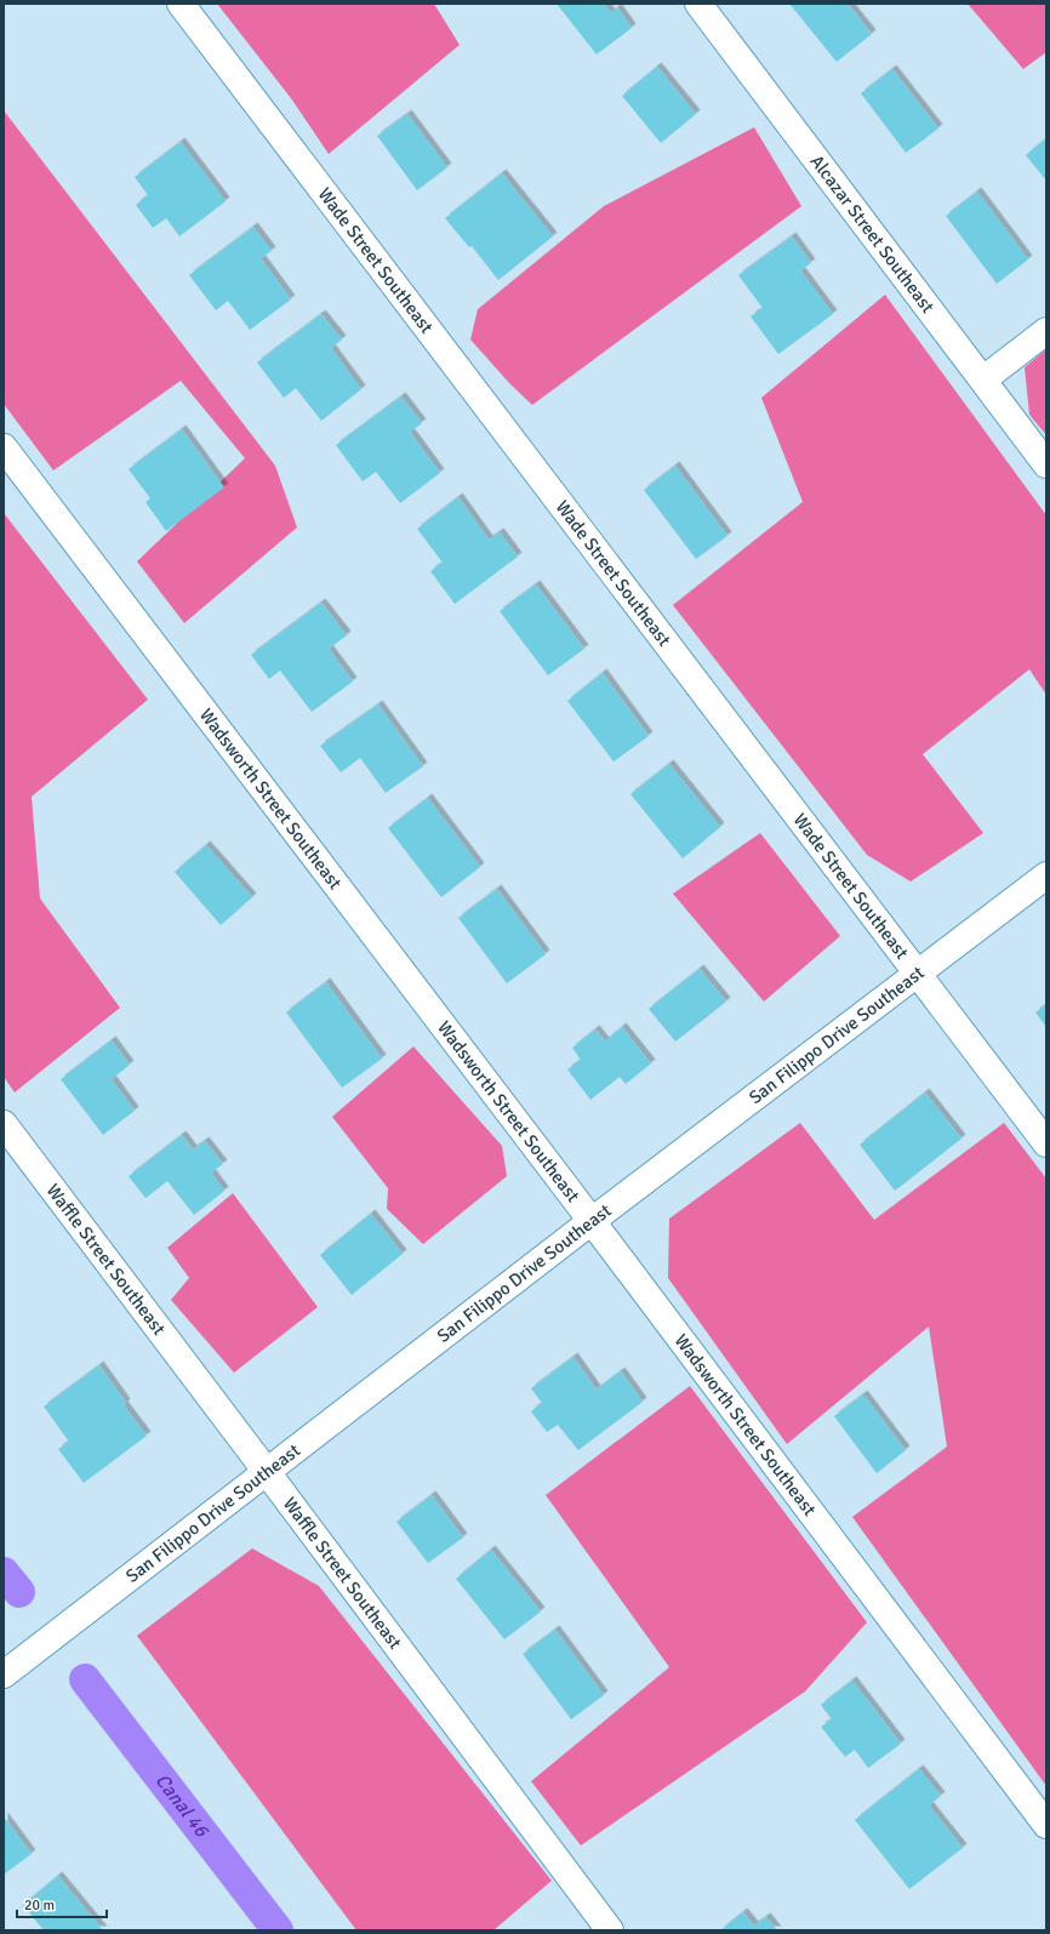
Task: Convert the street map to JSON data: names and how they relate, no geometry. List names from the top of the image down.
{
  "streets": {
    "street": [
      "Alcazar Street Southeast",
      "Wade Street Southeast",
      "Wadsworth Street Southeast",
      "San Filippo Drive Southeast",
      "Waffle Street Southeast"
    ]
  },
  "crossings": [
    ["Wade Street Southeast", "San Filippo Drive Southeast"],
    ["Wadsworth Street Southeast", "San Filippo Drive Southeast"],
    ["San Filippo Drive Southeast", "Waffle Street Southeast"]
  ],
  "water": ["Canal 46"],
  "scale_bar": "20 m"
}
